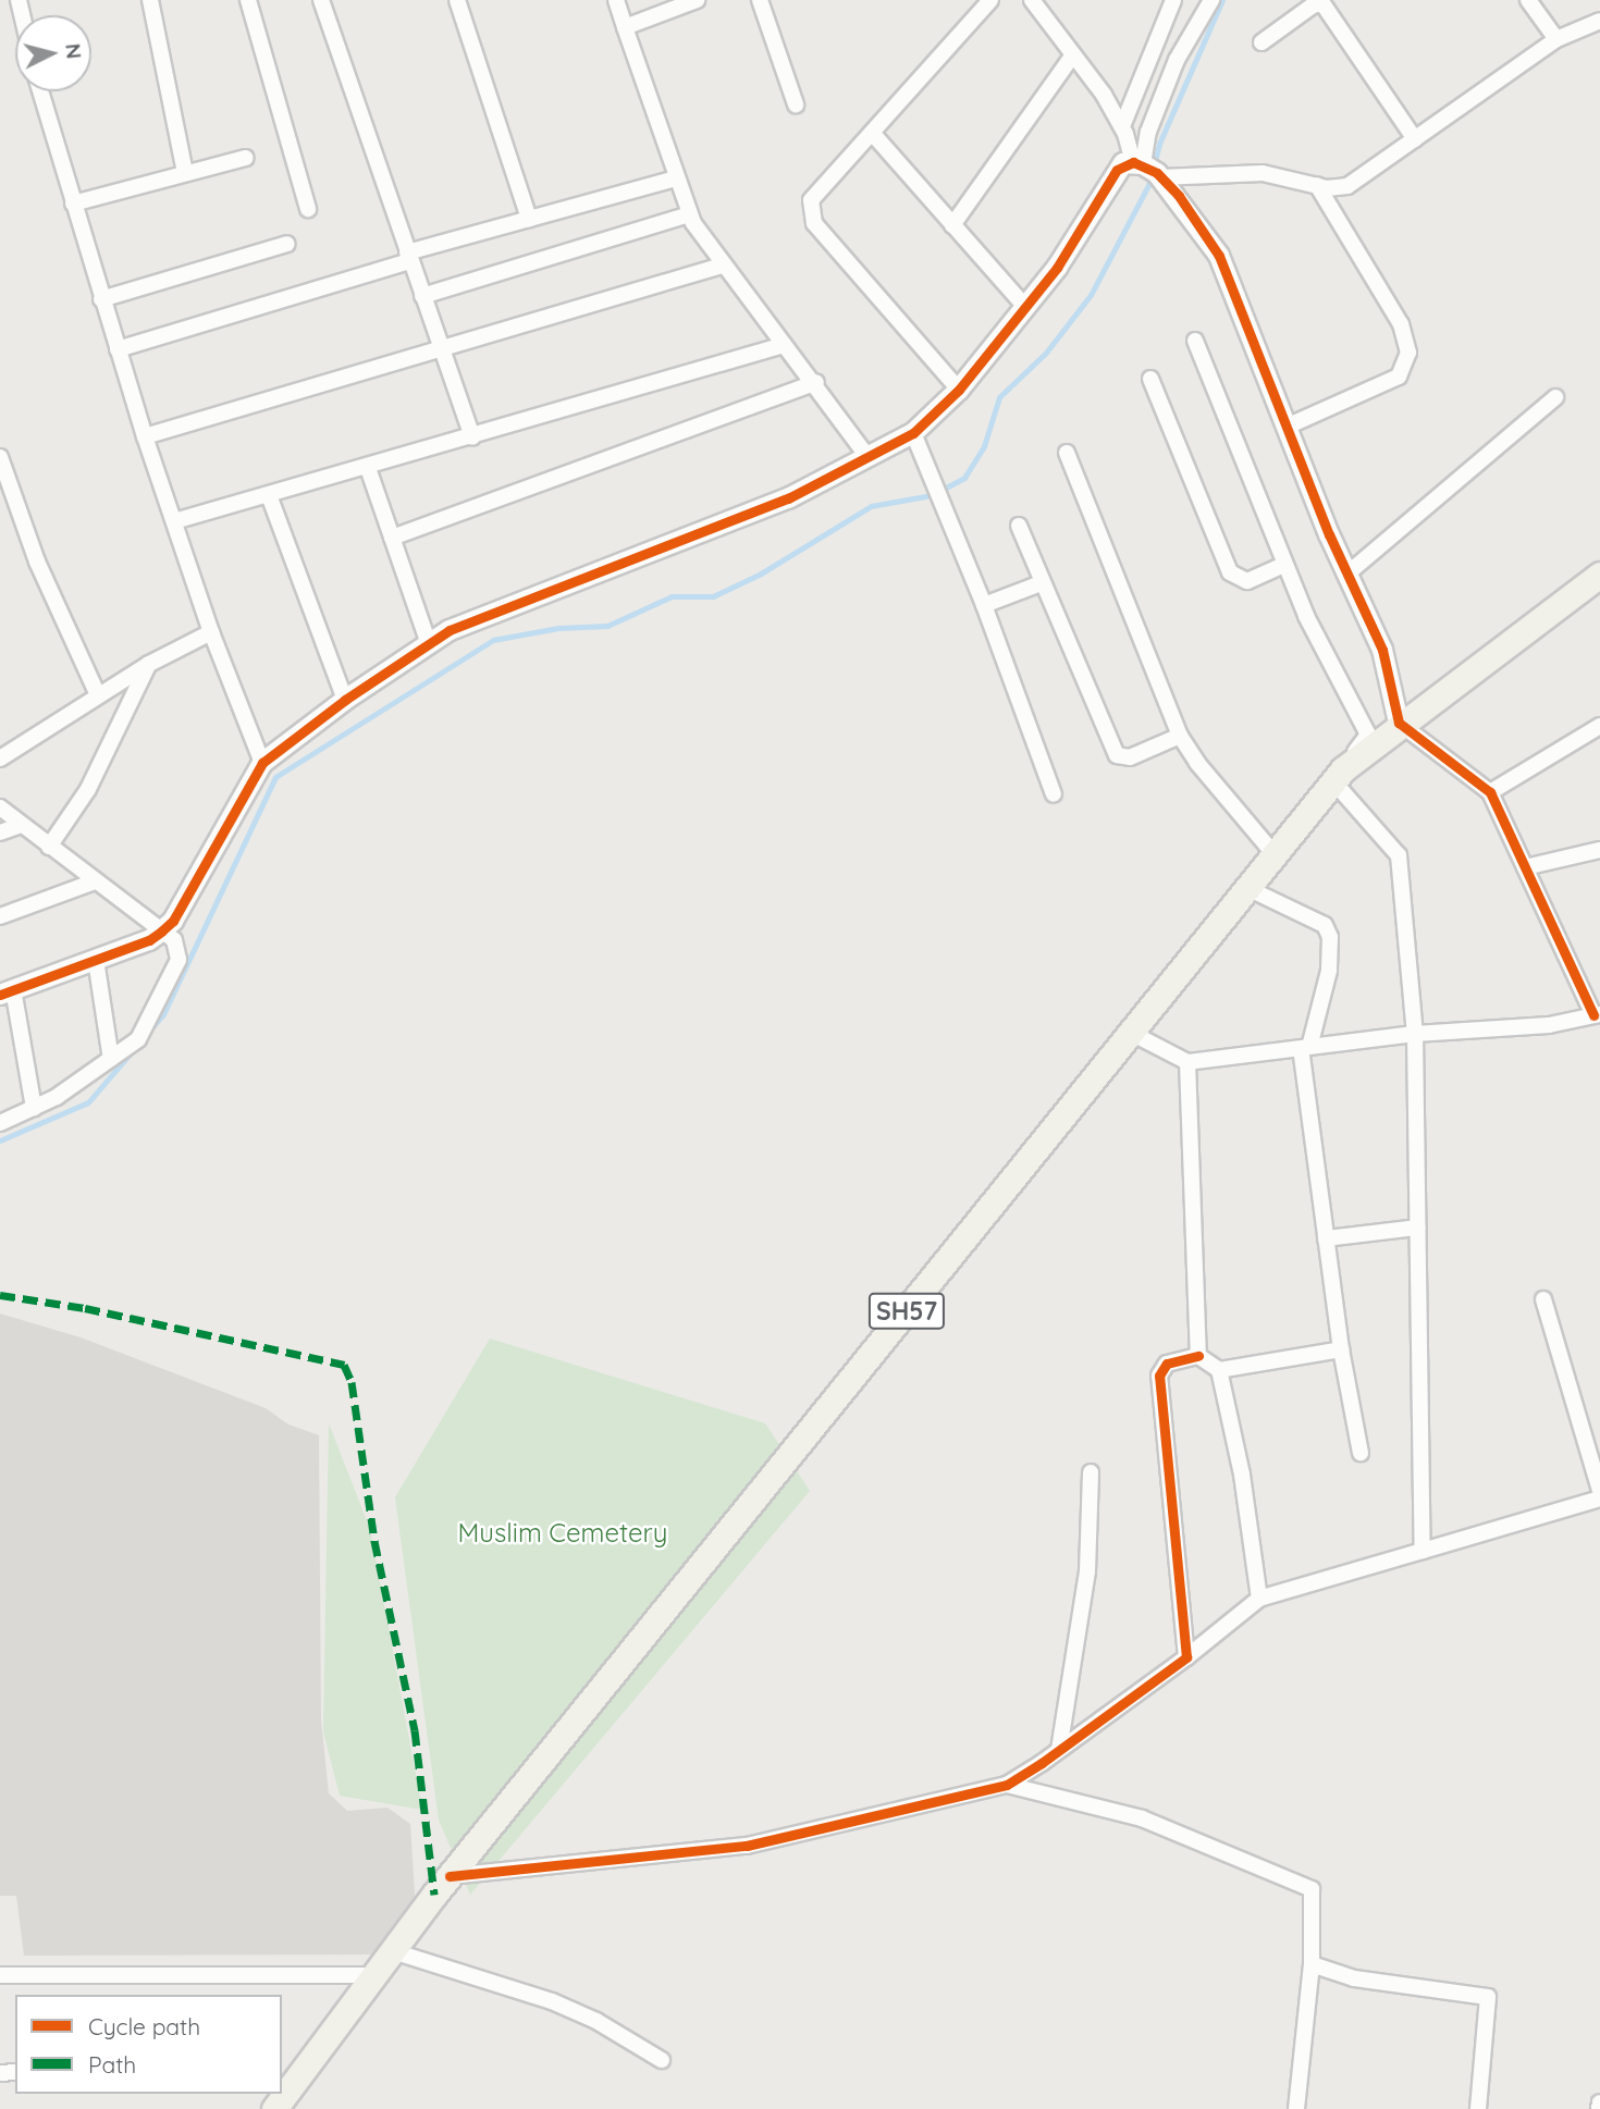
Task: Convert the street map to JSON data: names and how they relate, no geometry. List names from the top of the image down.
{
  "streets": {
    "main road": ["SH57"]
  },
  "parks": ["Muslim Cemetery"],
  "legend": ["Cycle path", "Path"],
  "north": "right"
}
